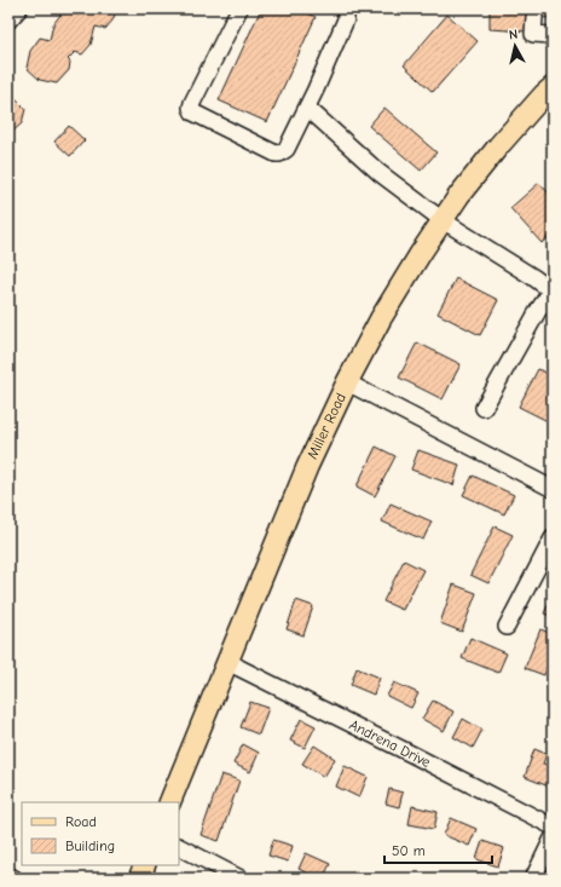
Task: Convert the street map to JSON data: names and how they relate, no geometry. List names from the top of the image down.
{
  "streets": {
    "main road": ["Miller Road"],
    "street": ["Andrena Drive"]
  },
  "crossings": [
    ["Miller Road", "Andrena Drive"]
  ],
  "legend": ["Road", "Building"],
  "scale_bar": "50 m",
  "north": "top"
}
